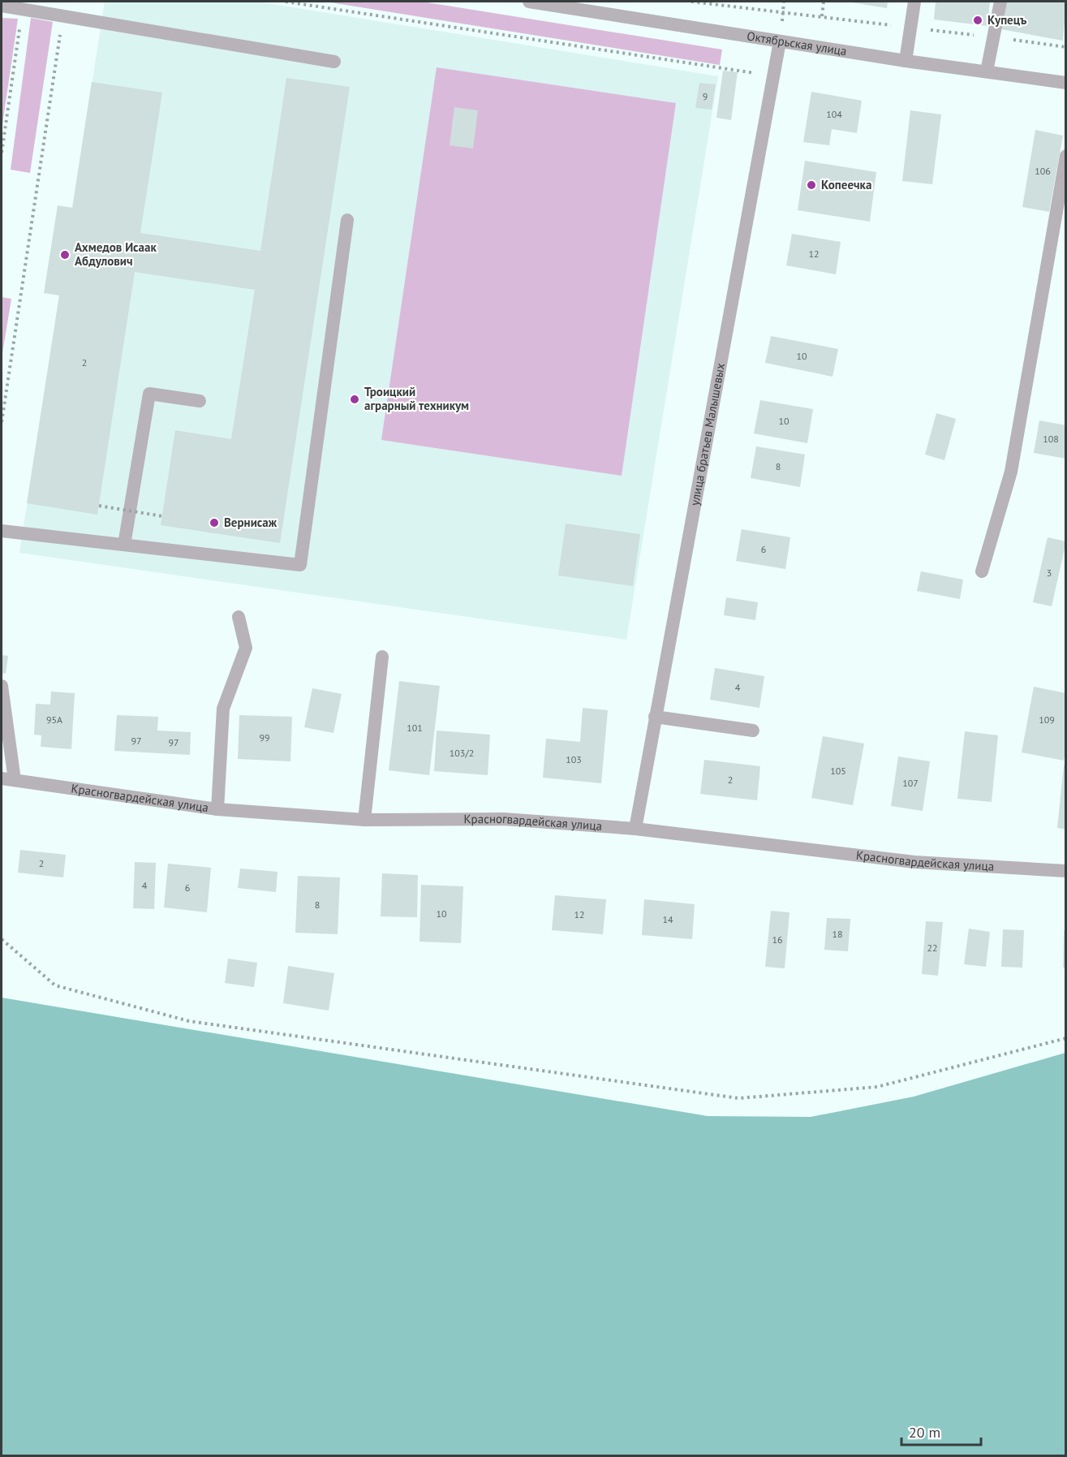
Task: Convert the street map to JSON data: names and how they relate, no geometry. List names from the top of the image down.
{
  "streets": {
    "street": ["Октябрьская улица", "улица братьев Малышевых", "Красногвардейская улица"]
  },
  "crossings": [
    ["Октябрьская улица", "улица братьев Малышевых"],
    ["улица братьев Малышевых", "Красногвардейская улица"]
  ],
  "places": [
    "Купецъ",
    "Копеечка",
    "Ахмедов Исаак Абдулович",
    "Троицкий аграрный техникум",
    "Вернисаж"
  ],
  "house_numbers": [
    "9",
    "104",
    "106",
    "12",
    "10",
    "2",
    "10",
    "108",
    "8",
    "6",
    "3",
    "4",
    "95А",
    "109",
    "101",
    "99",
    "97",
    "97",
    "103/2",
    "103",
    "105",
    "2",
    "107",
    "2",
    "4",
    "6",
    "8",
    "10",
    "12",
    "14",
    "18",
    "16",
    "22"
  ],
  "scale_bar": "20 m"
}
